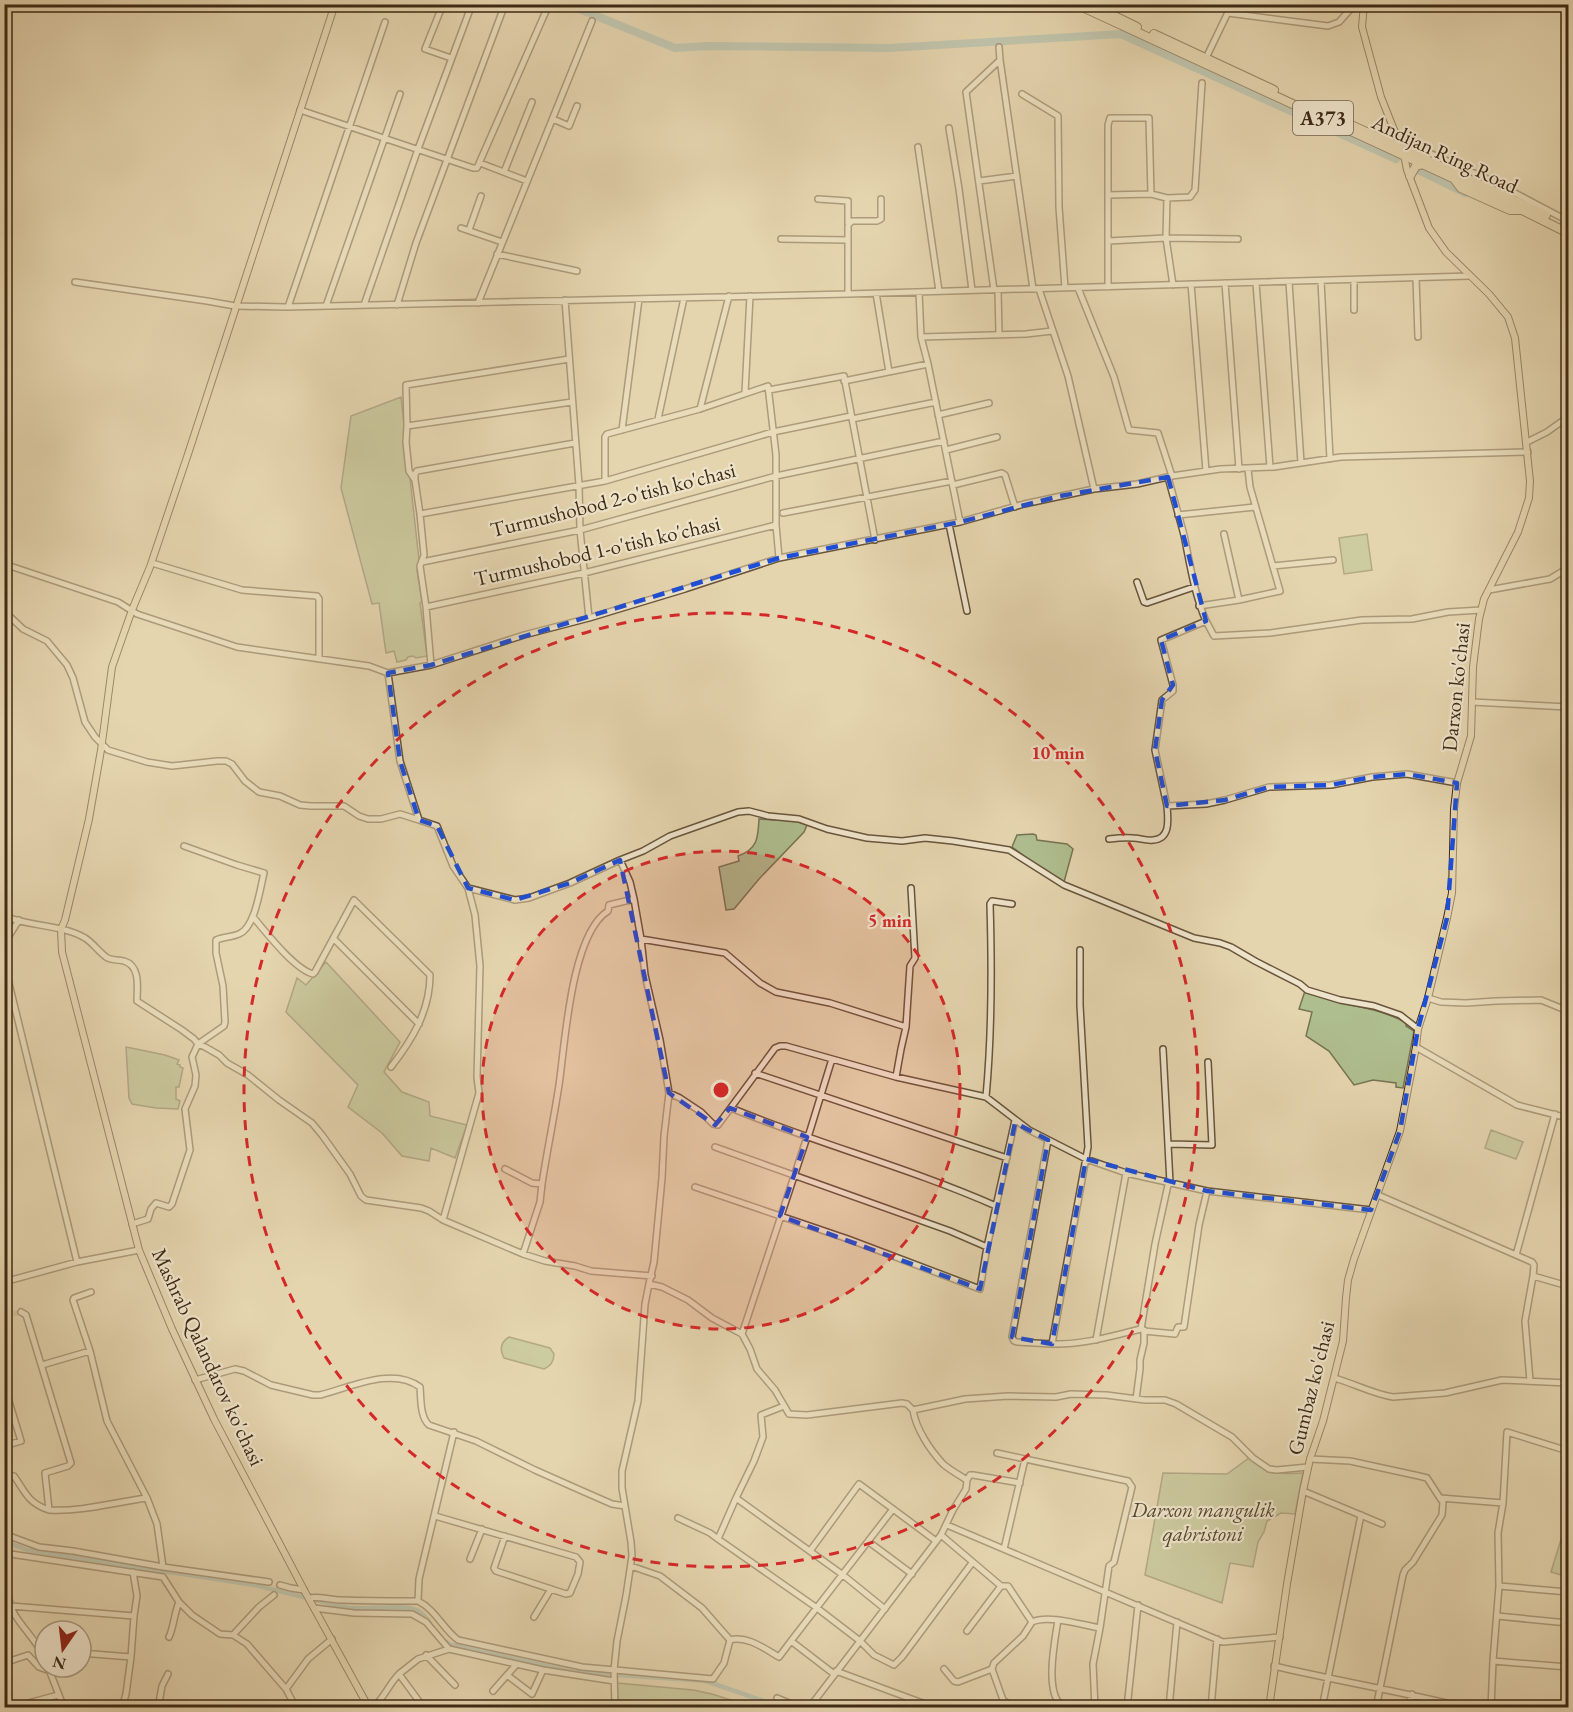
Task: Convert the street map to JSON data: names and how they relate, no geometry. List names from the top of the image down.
{
  "streets": {
    "highway": ["A373", "Andijan Ring Road"],
    "main road": ["Darxon ko'chasi", "Mashrab Qalandarov ko'chasi", "Gumbaz ko'chasi"],
    "street": ["Turmushobod 2-o'tish ko'chasi", "Turmushobod 1-o'tish ko'chasi"]
  },
  "crossings": [
    ["Andijan Ring Road", "Darxon ko'chasi"],
    ["Darxon ko'chasi", "Gumbaz ko'chasi"]
  ],
  "parks": ["Darxon mangulik qabristoni"],
  "north": "bottom",
  "rings": ["10 min", "5 min"]
}
